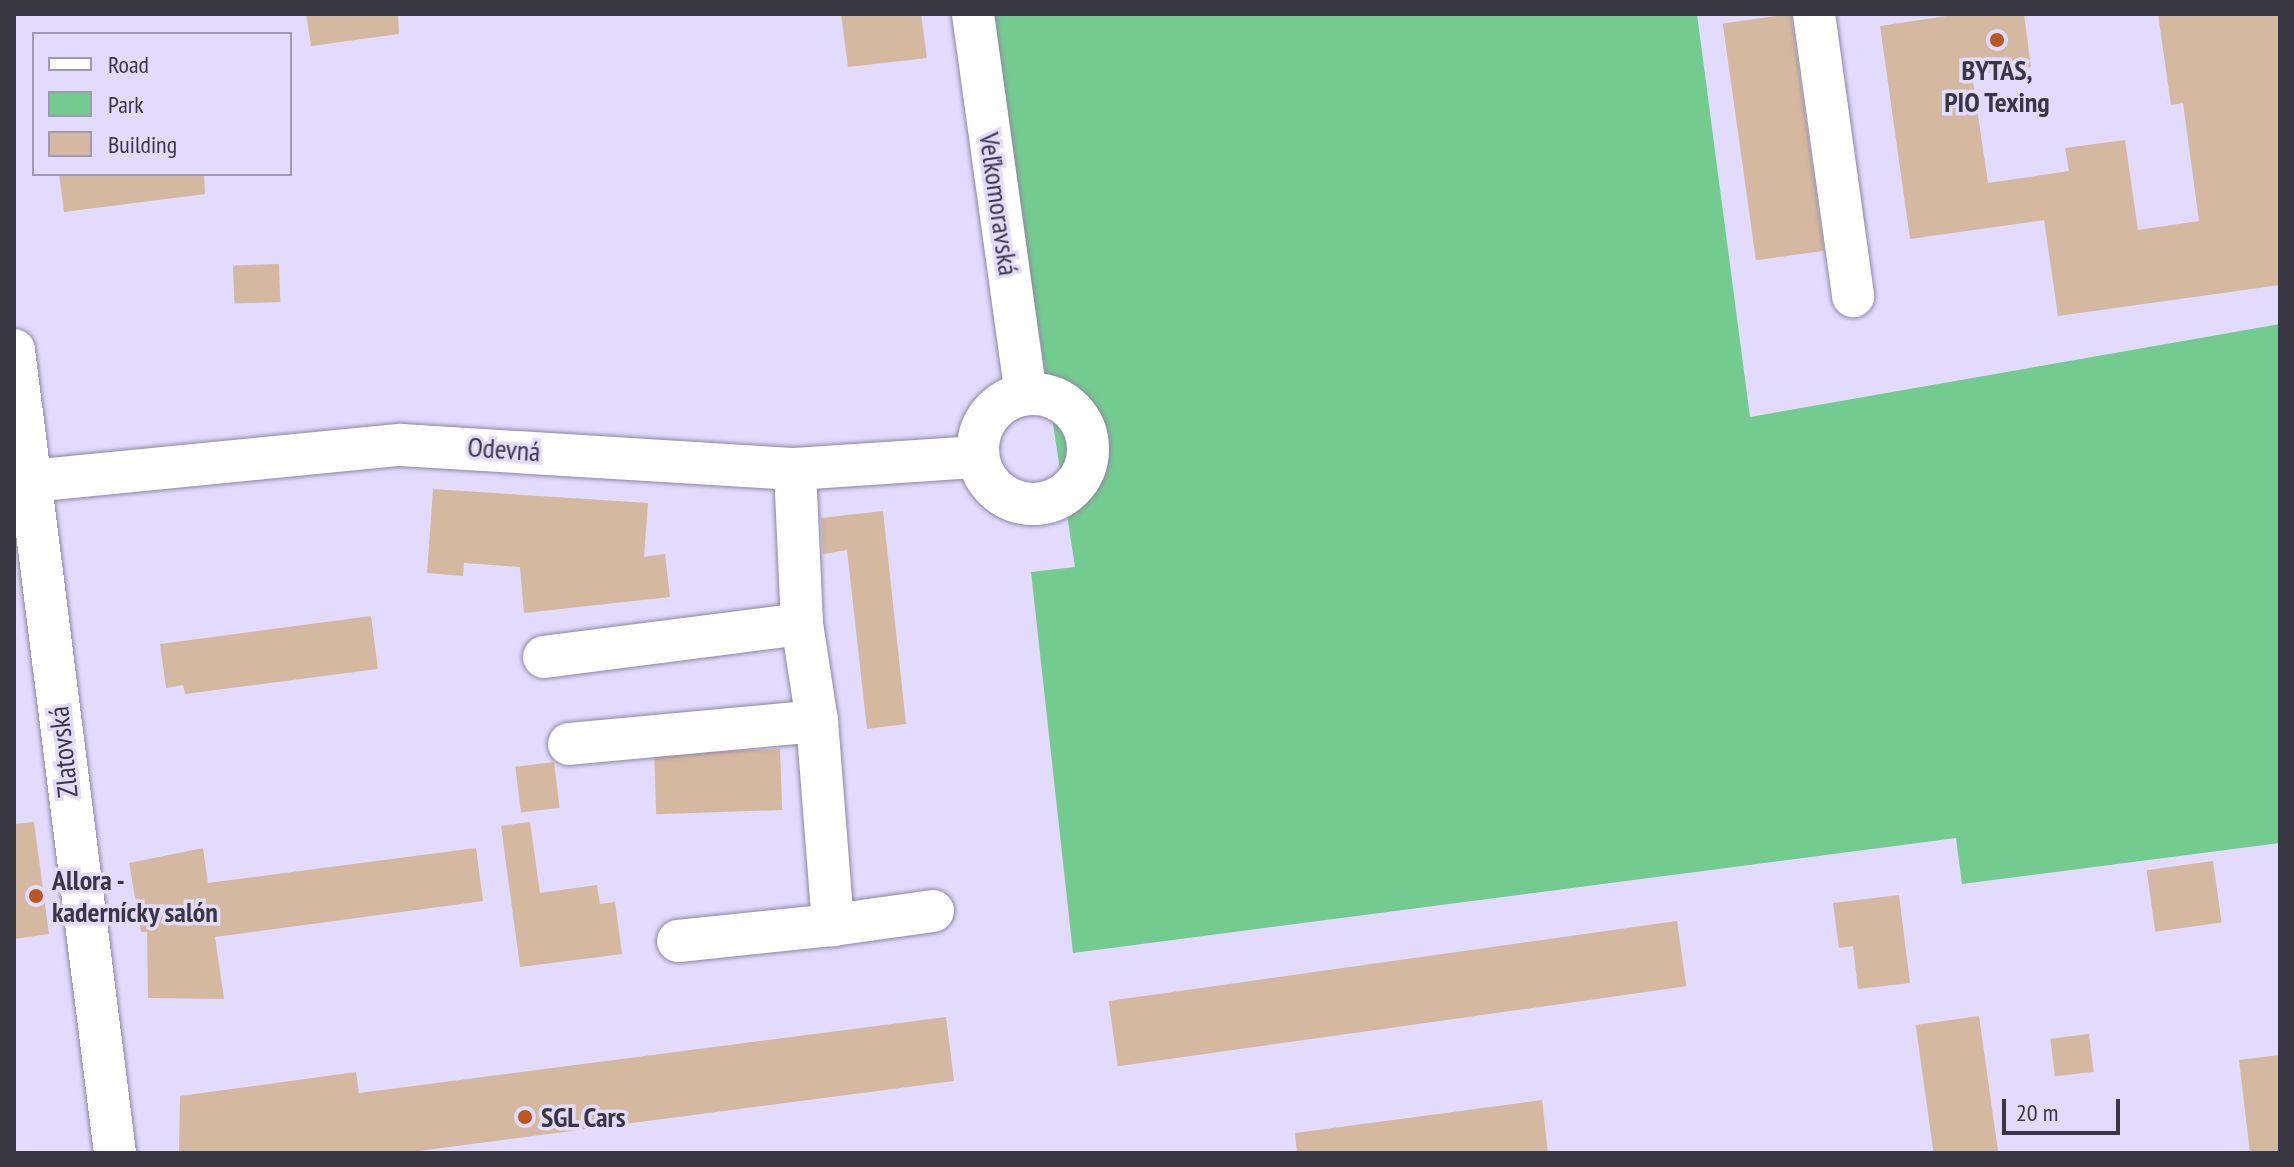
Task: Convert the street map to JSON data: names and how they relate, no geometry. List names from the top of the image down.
{
  "streets": {
    "street": ["Veľkomoravská", "Odevná", "Zlatovská"]
  },
  "crossings": [
    ["Veľkomoravská", "Odevná"],
    ["Odevná", "Zlatovská"]
  ],
  "places": ["BYTAS, PIO Texing", "Allora - kadernícky salón", "SGL Cars"],
  "legend": ["Road", "Park", "Building"],
  "scale_bar": "20 m"
}
